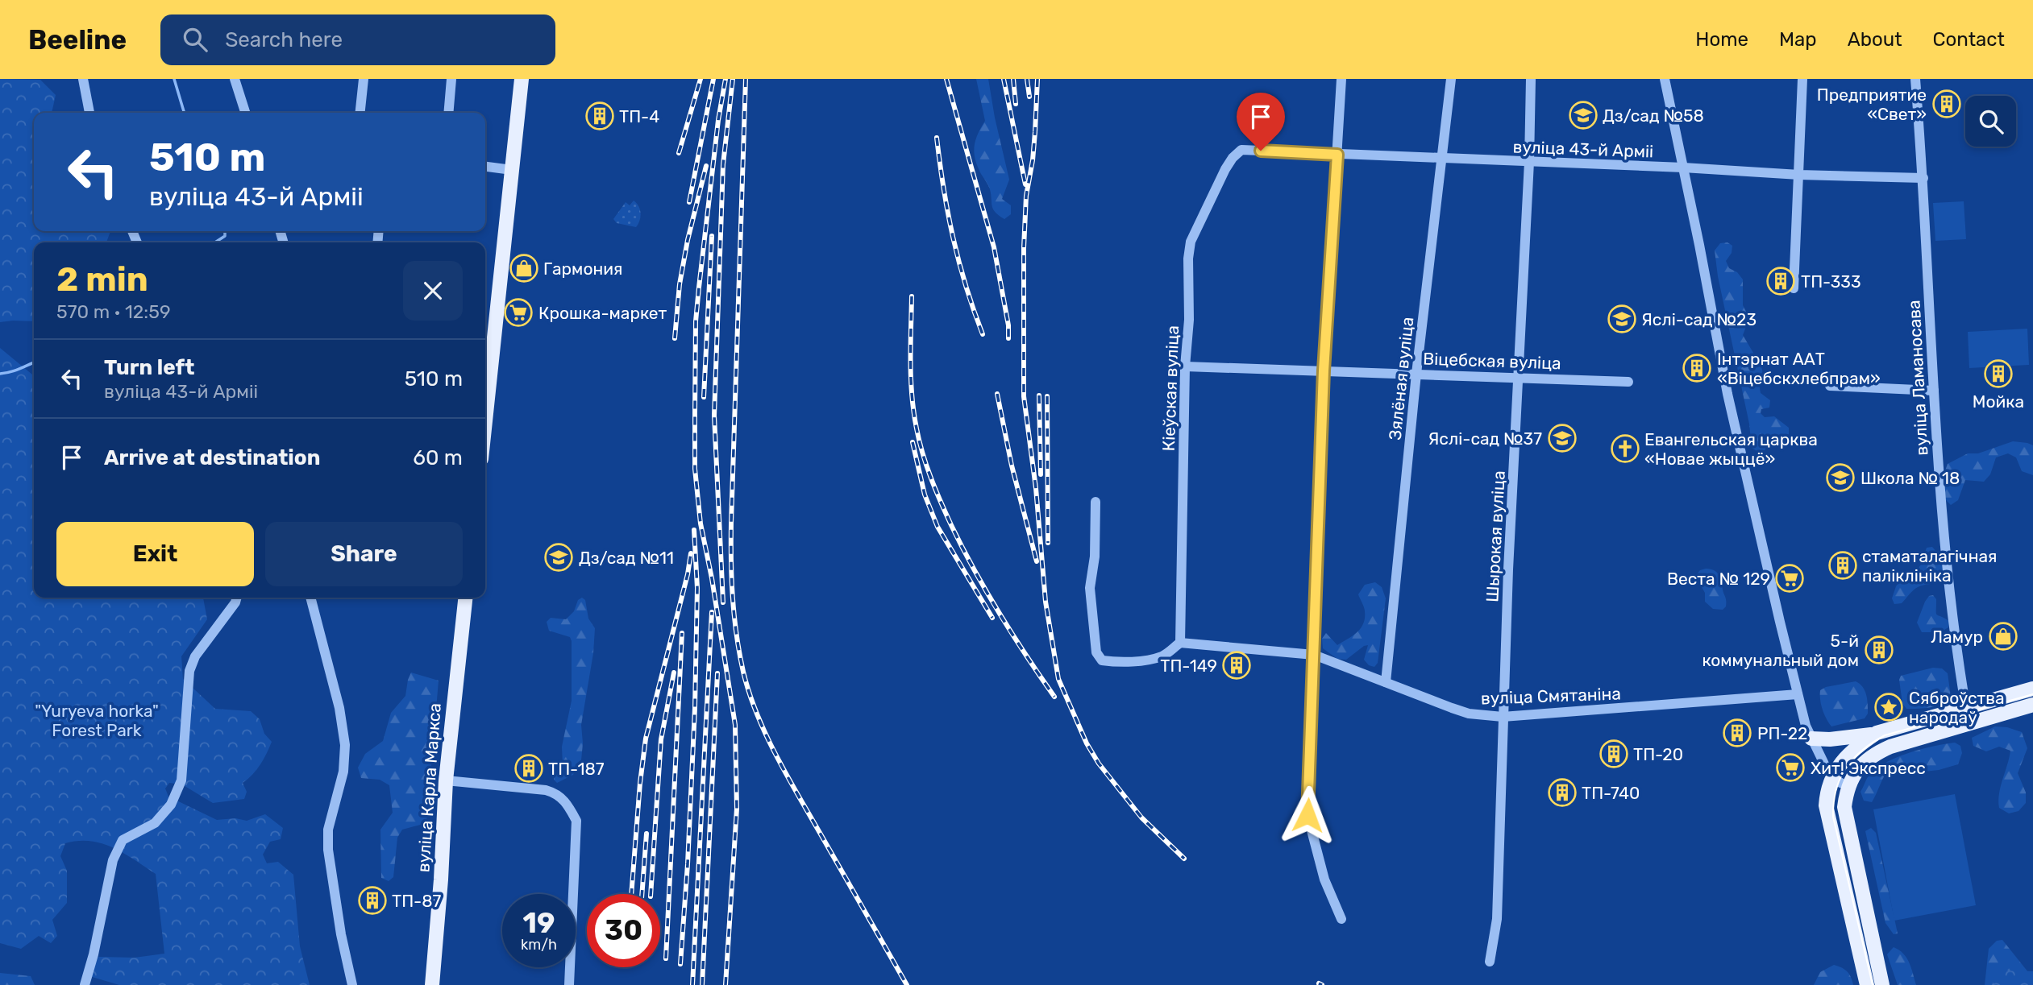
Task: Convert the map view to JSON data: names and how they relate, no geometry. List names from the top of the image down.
{
  "streets": {
    "main road": ["вуліца Карла Маркса"],
    "street": [
      "вуліца 43-й Арміі",
      "Віцебская вуліца",
      "вуліца Ламаносава",
      "Зялёная вуліца",
      "Кіеўская вуліца",
      "Шырокая вуліца",
      "вуліца Смятаніна"
    ]
  },
  "crossings": [
    ["вуліца 43-й Арміі", "вуліца Ламаносава"],
    ["вуліца 43-й Арміі", "Зялёная вуліца"],
    ["вуліца 43-й Арміі", "Кіеўская вуліца"],
    ["вуліца 43-й Арміі", "Шырокая вуліца"],
    ["Віцебская вуліца", "Зялёная вуліца"],
    ["Віцебская вуліца", "Кіеўская вуліца"],
    ["Віцебская вуліца", "Шырокая вуліца"],
    ["Зялёная вуліца", "вуліца Смятаніна"],
    ["Кіеўская вуліца", "вуліца Смятаніна"],
    ["Шырокая вуліца", "вуліца Смятаніна"]
  ],
  "parks": ["\"Yuryeva horka\" Forest Park"],
  "places": {
    "building": [
      "Предприятие «Свет»",
      "ТП-4",
      "ТП-333",
      "Інтэрнат ААТ «Віцебскхлебпрам»",
      "Мойка",
      "стаматалагічная паліклініка",
      "5-й коммунальный дом",
      "ТП-149",
      "РП-22",
      "ТП-20",
      "ТП-187",
      "ТП-740",
      "ТП-87"
    ],
    "school or university": [
      "Дз/сад №58",
      "Яслі-сад №23",
      "Яслі-сад №37",
      "Школа № 18",
      "Дз/сад №11"
    ],
    "shop": ["Гармония", "Ламур"],
    "supermarket": ["Крошка-маркет", "Веста № 129", "Хит! Экспресс"],
    "church": ["Евангельская царква «Новае жыццё»"],
    "place": ["Сяброўства народаў"]
  },
  "page": {
    "header": "Beeline",
    "search": "Search here",
    "nav": [
      "Home",
      "Map",
      "About",
      "Contact"
    ],
    "turn": ["510 m", "вуліца 43-й Арміі"],
    "heading": ["2 min", "570 m · 12:59"],
    "list": [
      {
        "name": "Turn left",
        "note": "вуліца 43-й Арміі",
        "value": "510 m"
      },
      {
        "name": "Arrive at destination",
        "value": "60 m"
      }
    ],
    "buttons": ["Exit", "Share"],
    "speed": "19 km/h",
    "limit": "30"
  }
}
